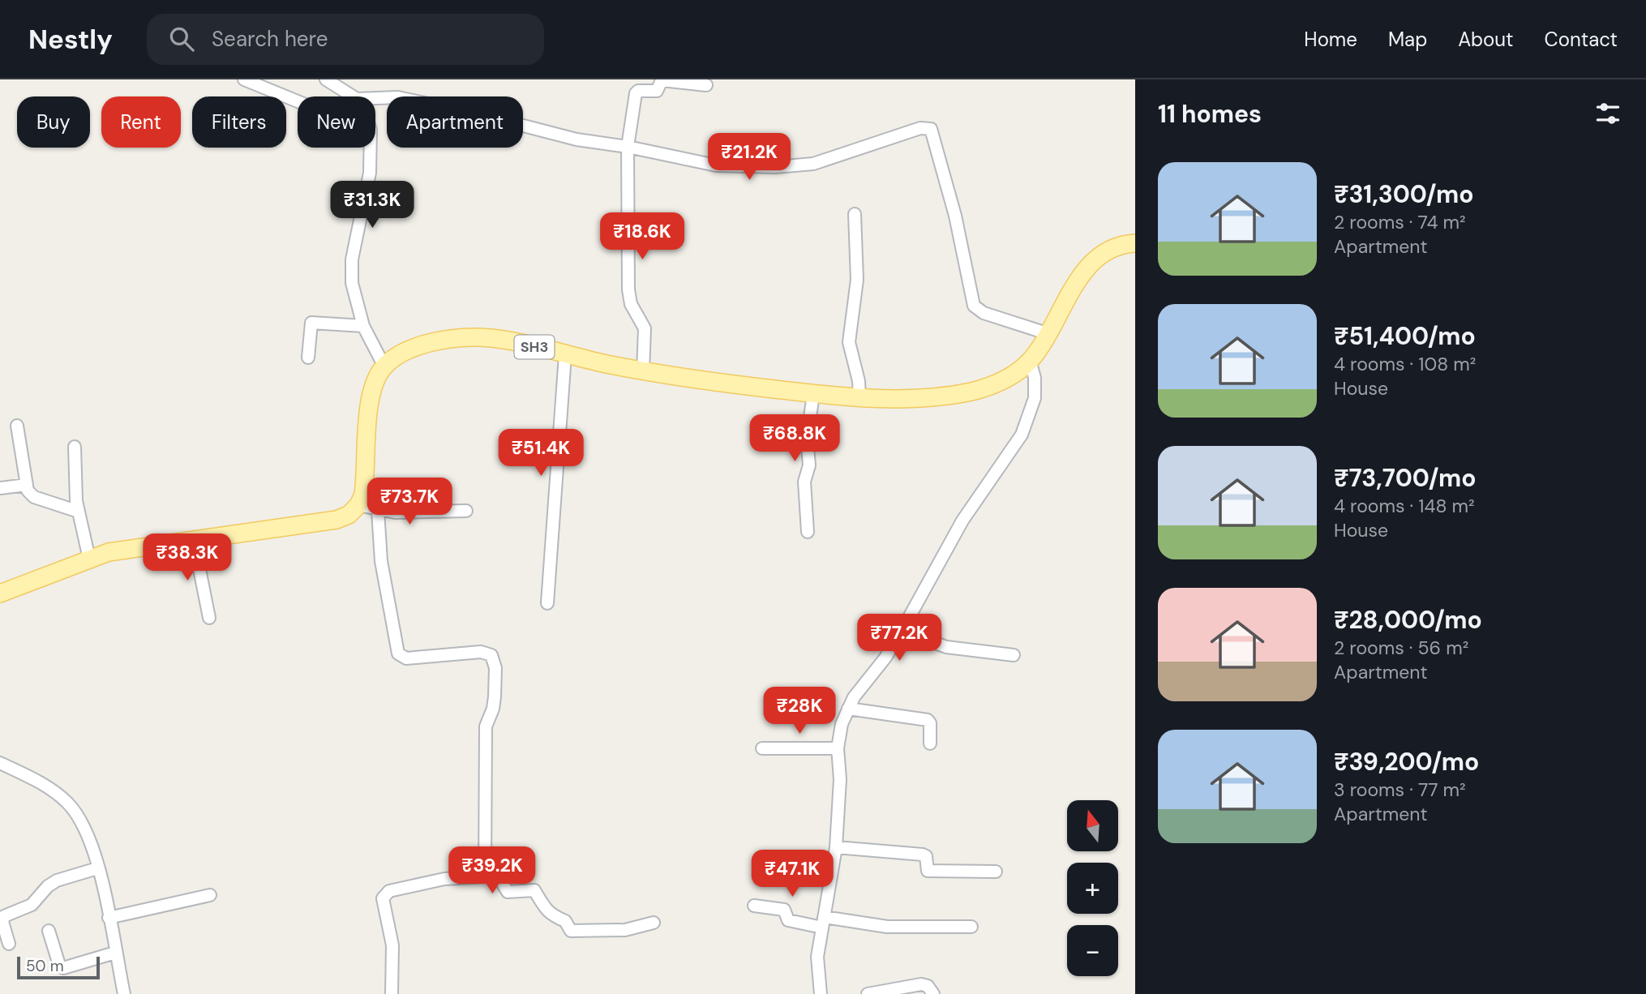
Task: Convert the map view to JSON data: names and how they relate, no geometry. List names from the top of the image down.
{
  "streets": {
    "main road": ["SH3"]
  },
  "scale_bar": "50 m",
  "north": "top",
  "page": {
    "header": "Nestly",
    "search": "Search here",
    "nav": [
      "Home",
      "Map",
      "About",
      "Contact"
    ],
    "heading": "11 homes",
    "chip": [
      "Buy",
      "Rent",
      "Filters",
      "New",
      "Apartment"
    ],
    "price": [
      "₹21.2K",
      "₹31.3K",
      "₹18.6K",
      "₹68.8K",
      "₹51.4K",
      "₹73.7K",
      "₹38.3K",
      "₹77.2K",
      "₹28K",
      "₹39.2K",
      "₹47.1K"
    ],
    "list": [
      {
        "name": "₹31,300/mo",
        "note": "2 rooms · 74 m² · Apartment"
      },
      {
        "name": "₹51,400/mo",
        "note": "4 rooms · 108 m² · House"
      },
      {
        "name": "₹73,700/mo",
        "note": "4 rooms · 148 m² · House"
      },
      {
        "name": "₹28,000/mo",
        "note": "2 rooms · 56 m² · Apartment"
      },
      {
        "name": "₹39,200/mo",
        "note": "3 rooms · 77 m² · Apartment"
      }
    ],
    "map_buttons": ["+", "−"],
    "scale": "50 m"
  }
}
